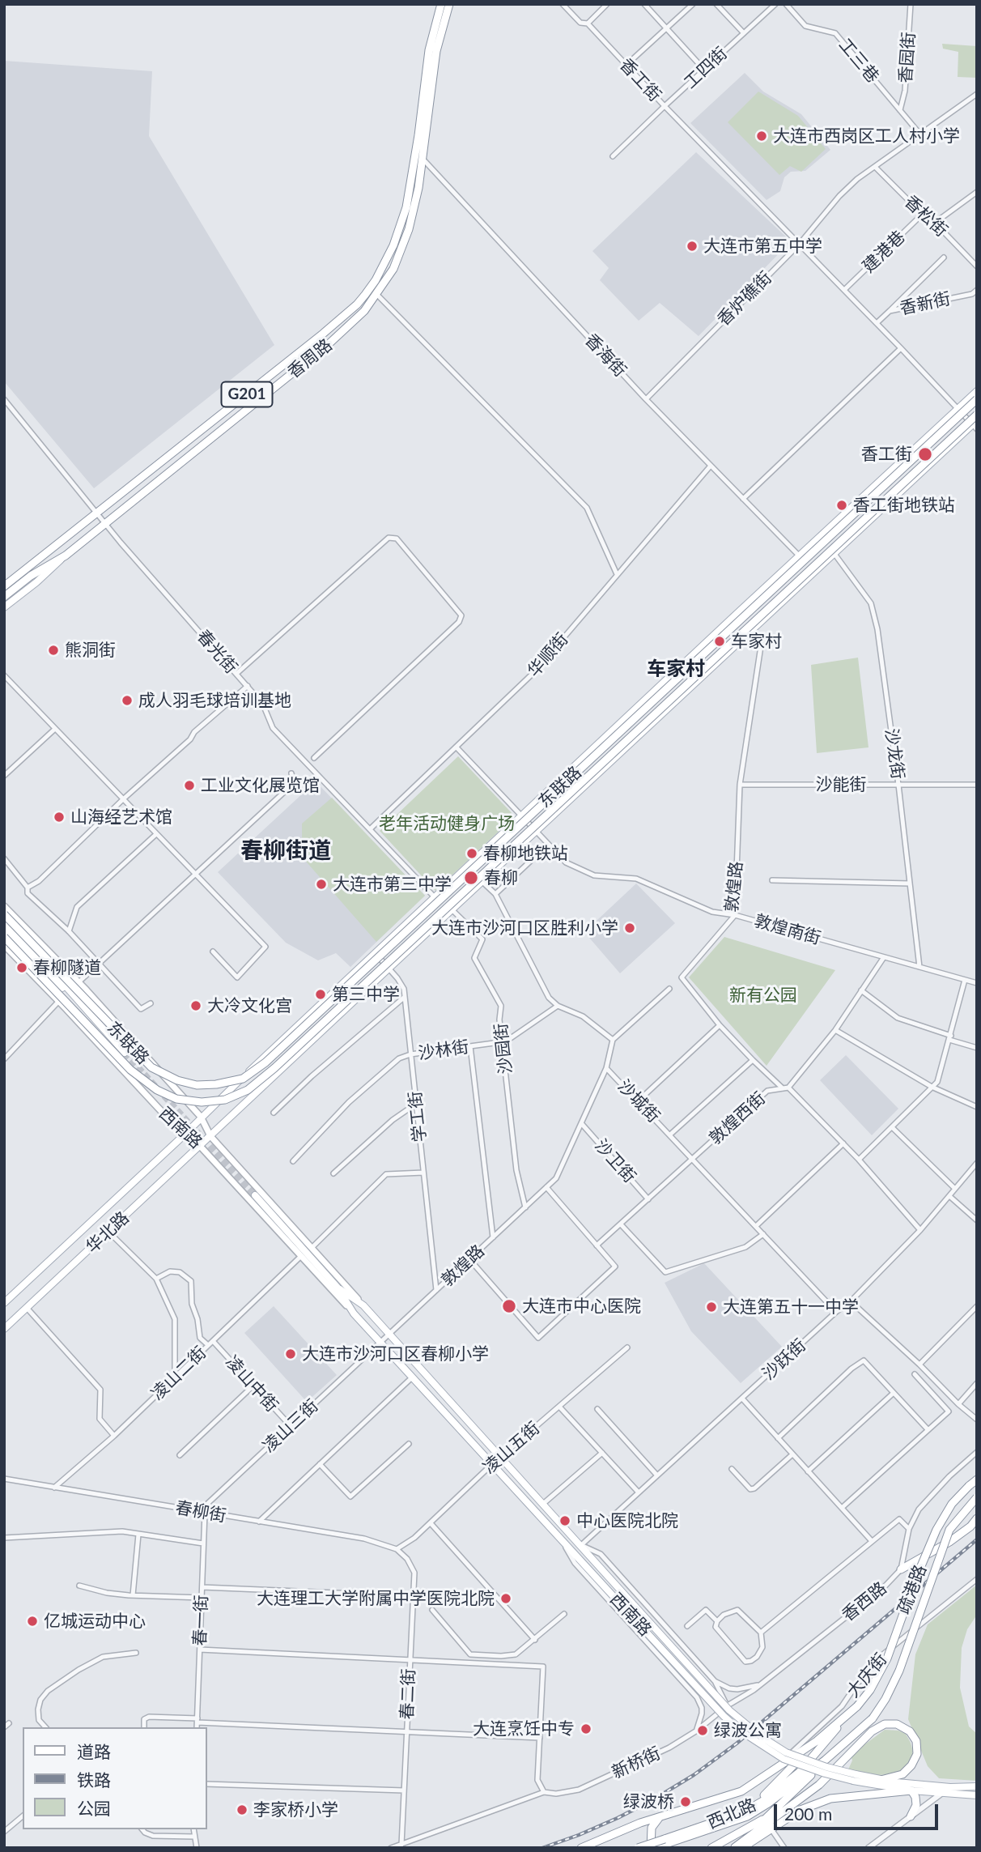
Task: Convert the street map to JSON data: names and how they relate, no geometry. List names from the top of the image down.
{
  "streets": {
    "highway": [
      "香周路",
      "G201",
      "东联路",
      "疏港路",
      "西北路"
    ],
    "main road": ["西南路", "华北路"],
    "street": [
      "香园街",
      "工三巷",
      "工四街",
      "香工街",
      "香松街",
      "建港巷",
      "香炉礁街",
      "香新街",
      "香海街",
      "春光街",
      "华顺街",
      "沙龙街",
      "沙能街",
      "敦煌路",
      "敦煌南街",
      "沙园街",
      "沙林街",
      "沙城街",
      "学工街",
      "敦煌西街",
      "沙卫街",
      "沙跃街",
      "凌山二街",
      "凌山中街",
      "凌山三街",
      "凌山五街",
      "春柳街",
      "香西路",
      "春一街",
      "大庆街",
      "春二街",
      "新桥街"
    ]
  },
  "crossings": [
    ["香园街", "工三巷"],
    ["工三巷", "香炉礁街"],
    ["工四街", "香工街"],
    ["香工街", "建港巷"],
    ["香工街", "香炉礁街"],
    ["香工街", "香新街"],
    ["香工街", "华北路"],
    ["香松街", "建港巷"],
    ["香松街", "香炉礁街"],
    ["香炉礁街", "香海街"],
    ["香海街", "香周路"],
    ["香海街", "华顺街"],
    ["香海街", "华北路"],
    ["香周路", "G201"],
    ["香周路", "春光街"],
    ["春光街", "华顺街"],
    ["春光街", "华北路"],
    ["华顺街", "敦煌南街"],
    ["沙龙街", "沙能街"],
    ["沙龙街", "敦煌南街"],
    ["沙龙街", "华北路"],
    ["沙能街", "敦煌路"],
    ["东联路", "西南路"],
    ["敦煌路", "敦煌南街"],
    ["敦煌路", "沙园街"],
    ["敦煌路", "沙城街"],
    ["敦煌路", "学工街"],
    ["敦煌路", "敦煌西街"],
    ["敦煌路", "西南路"],
    ["敦煌路", "沙卫街"],
    ["敦煌路", "华北路"],
    ["敦煌路", "凌山三街"],
    ["敦煌南街", "敦煌西街"],
    ["敦煌南街", "华北路"],
    ["沙园街", "沙林街"],
    ["沙园街", "华北路"],
    ["沙林街", "学工街"],
    ["沙城街", "敦煌西街"],
    ["沙城街", "沙跃街"],
    ["学工街", "华北路"],
    ["敦煌西街", "沙卫街"],
    ["西南路", "华北路"],
    ["西南路", "沙跃街"],
    ["西南路", "凌山二街"],
    ["西南路", "凌山三街"],
    ["西南路", "凌山五街"],
    ["凌山二街", "凌山中街"],
    ["凌山二街", "春柳街"],
    ["凌山中街", "凌山三街"],
    ["凌山三街", "春柳街"],
    ["凌山三街", "春一街"],
    ["凌山五街", "春柳街"],
    ["凌山五街", "春二街"],
    ["春柳街", "春一街"],
    ["春柳街", "春二街"],
    ["疏港路", "西北路"],
    ["香西路", "新桥街"]
  ],
  "districts": ["车家村", "春柳街道"],
  "parks": ["老年活动健身广场", "新有公园"],
  "places": [
    "大连市西岗区工人村小学",
    "大连市第五中学",
    "香工街",
    "香工街地铁站",
    "车家村",
    "熊洞街",
    "成人羽毛球培训基地",
    "工业文化展览馆",
    "山海经艺术馆",
    "春柳地铁站",
    "春柳",
    "大连市第三中学",
    "大连市沙河口区胜利小学",
    "春柳隧道",
    "第三中学",
    "大冷文化宫",
    "大连市中心医院",
    "大连第五十一中学",
    "大连市沙河口区春柳小学",
    "中心医院北院",
    "大连理工大学附属中学医院北院",
    "亿城运动中心",
    "大连烹饪中专",
    "绿波公寓",
    "绿波桥",
    "李家桥小学"
  ],
  "legend": ["道路", "铁路", "公园"],
  "scale_bar": "200 m"
}
